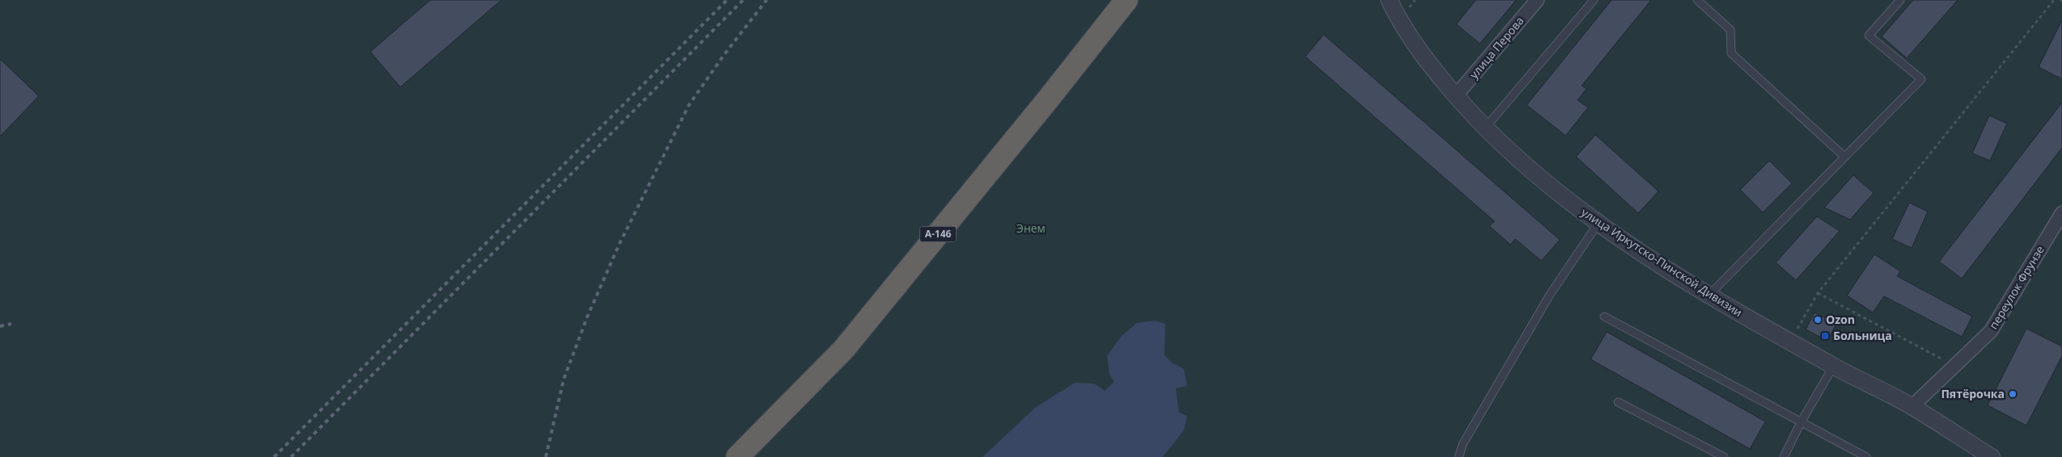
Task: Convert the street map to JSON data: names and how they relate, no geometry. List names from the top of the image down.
{
  "streets": {
    "highway": ["А-146"],
    "street": ["улица Перова", "улица Иркутско-Пинской Дивизии", "переулок Фрунзе"]
  },
  "crossings": [
    ["улица Перова", "улица Иркутско-Пинской Дивизии"],
    ["улица Иркутско-Пинской Дивизии", "переулок Фрунзе"]
  ],
  "parks": ["Энем"],
  "places": {
    "other": ["Ozon", "Пятёрочка"],
    "transit": ["Больница"]
  }
}
